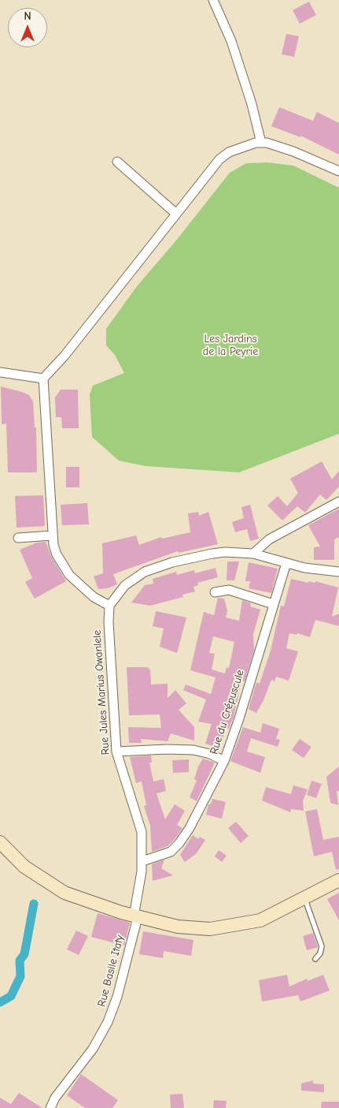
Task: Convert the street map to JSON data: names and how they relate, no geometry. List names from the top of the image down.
{
  "streets": {
    "street": ["Rue Jules Marius Owanlele", "Rue du Crépuscule", "Rue Basile Itaty"]
  },
  "crossings": [
    ["Rue Jules Marius Owanlele", "Rue du Crépuscule"],
    ["Rue Jules Marius Owanlele", "Rue Basile Itaty"]
  ],
  "parks": ["Les Jardins de la Peyrie"],
  "north": "top"
}
